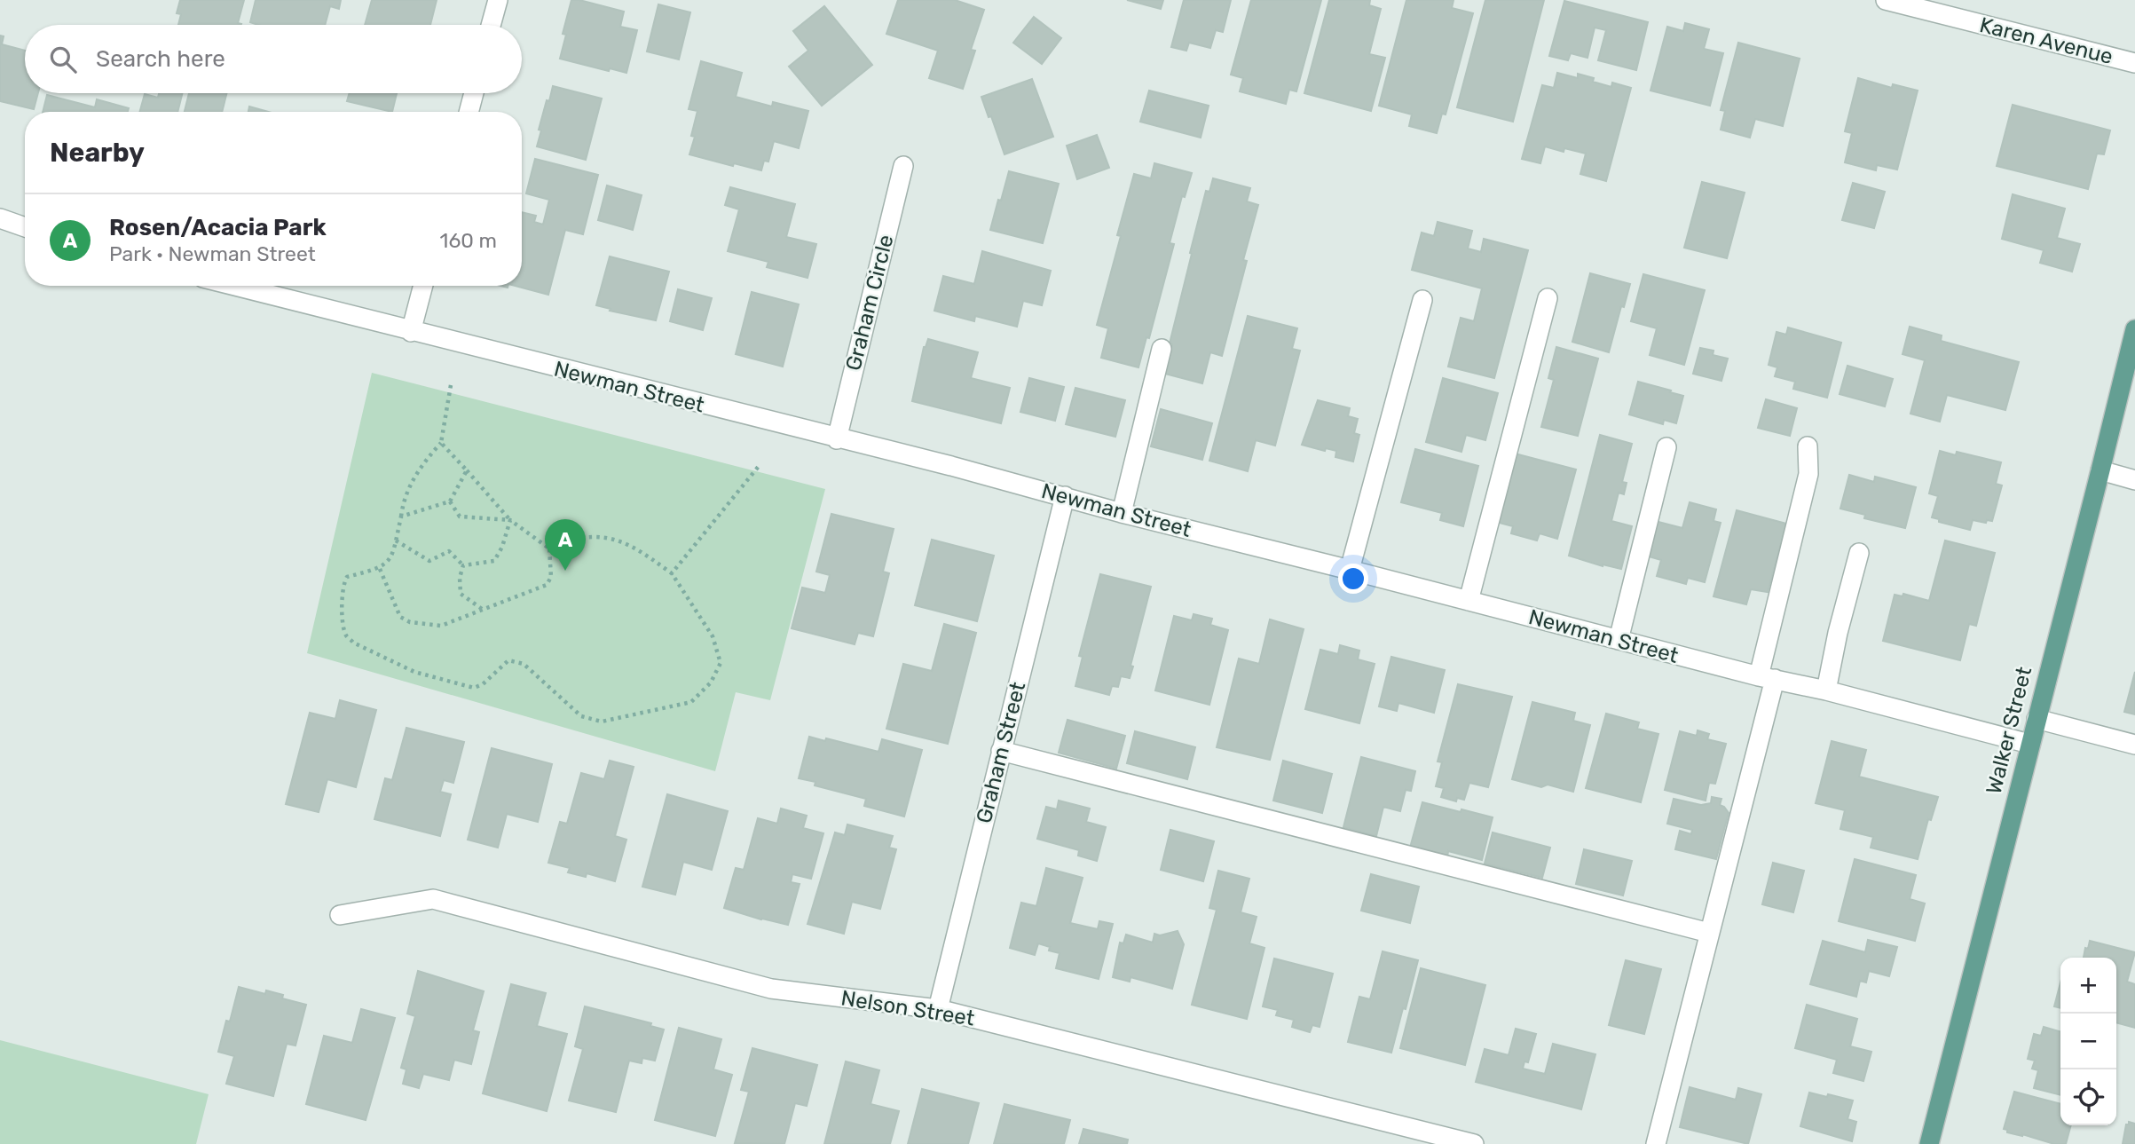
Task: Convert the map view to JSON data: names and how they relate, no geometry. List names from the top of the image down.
{
  "streets": {
    "main road": ["Walker Street"],
    "street": [
      "Karen Avenue",
      "Graham Circle",
      "Newman Street",
      "Graham Street",
      "Nelson Street"
    ]
  },
  "crossings": [
    ["Graham Circle", "Newman Street"],
    ["Newman Street", "Walker Street"],
    ["Newman Street", "Graham Street"],
    ["Graham Street", "Nelson Street"]
  ],
  "page": {
    "search": "Search here",
    "heading": "Nearby",
    "list": [
      {
        "mark": "A",
        "name": "Rosen/Acacia Park",
        "note": "Park · Newman Street",
        "value": "160 m"
      }
    ],
    "pins": "A",
    "map_buttons": ["+", "−"]
  }
}
